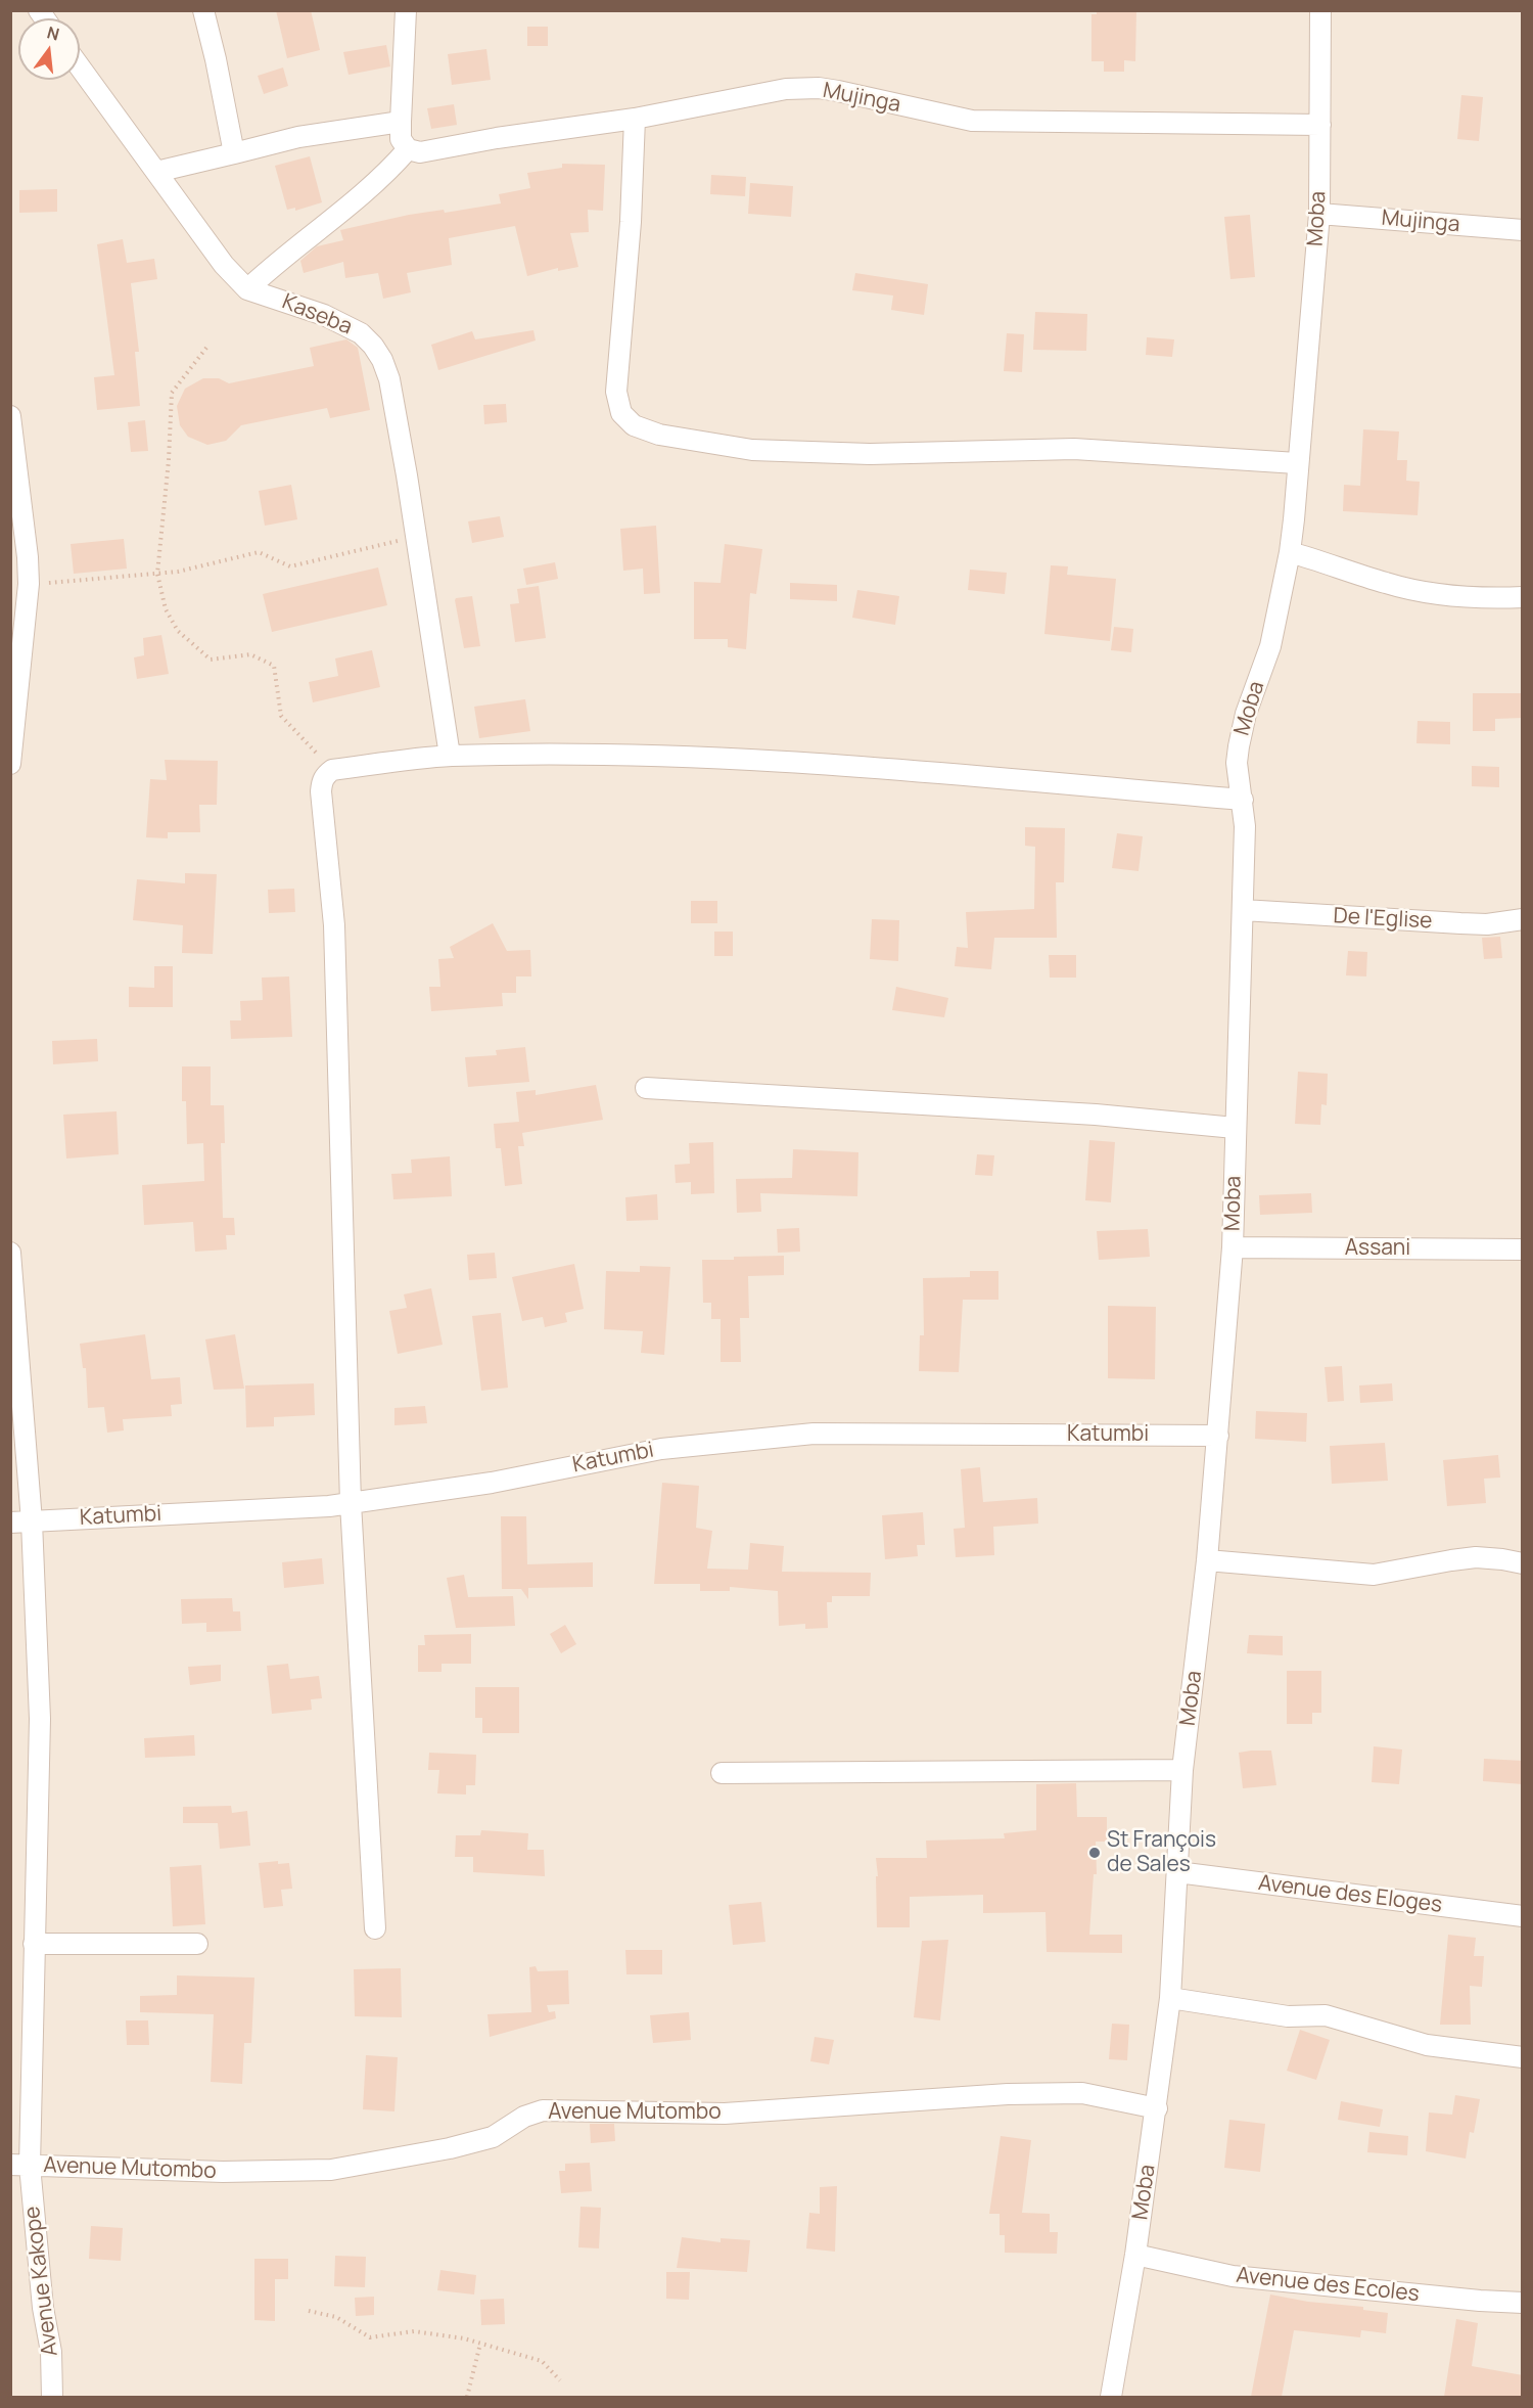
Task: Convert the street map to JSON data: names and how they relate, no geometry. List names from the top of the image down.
{
  "streets": {
    "street": [
      "Mujinga",
      "Moba",
      "Kaseba",
      "De l'Eglise",
      "Assani",
      "Katumbi",
      "Avenue des Eloges",
      "Avenue Mutombo",
      "Avenue Kakope",
      "Avenue des Ecoles"
    ]
  },
  "crossings": [
    ["Mujinga", "Moba"],
    ["Moba", "De l'Eglise"],
    ["Moba", "Assani"],
    ["Moba", "Katumbi"],
    ["Moba", "Avenue des Eloges"],
    ["Moba", "Avenue Mutombo"],
    ["Moba", "Avenue des Ecoles"],
    ["Katumbi", "Avenue Kakope"],
    ["Avenue Mutombo", "Avenue Kakope"]
  ],
  "places": ["St François de Sales"],
  "north": "top"
}
